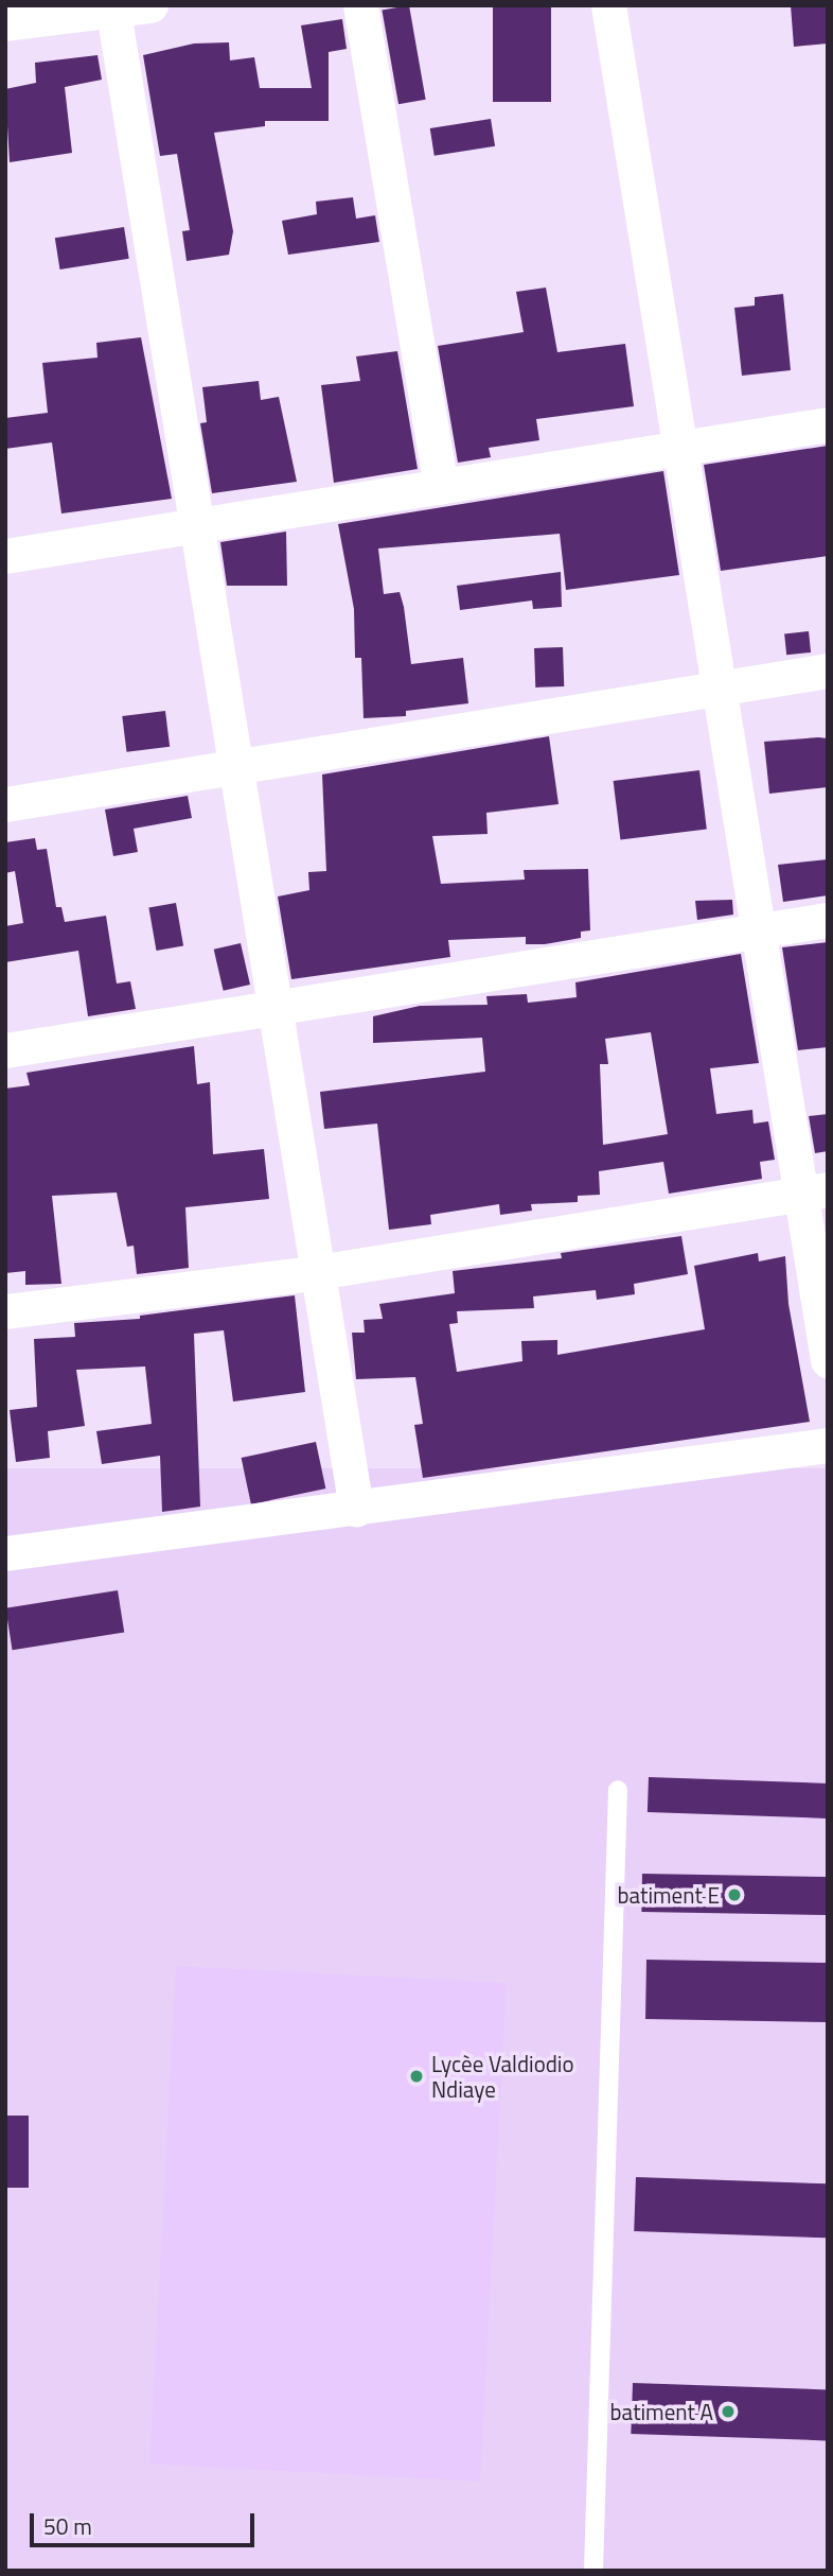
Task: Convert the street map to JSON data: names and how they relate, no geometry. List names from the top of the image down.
{
  "places": ["batiment E", "Lycèe Valdiodio Ndiaye", "batiment A"],
  "scale_bar": "50 m"
}
